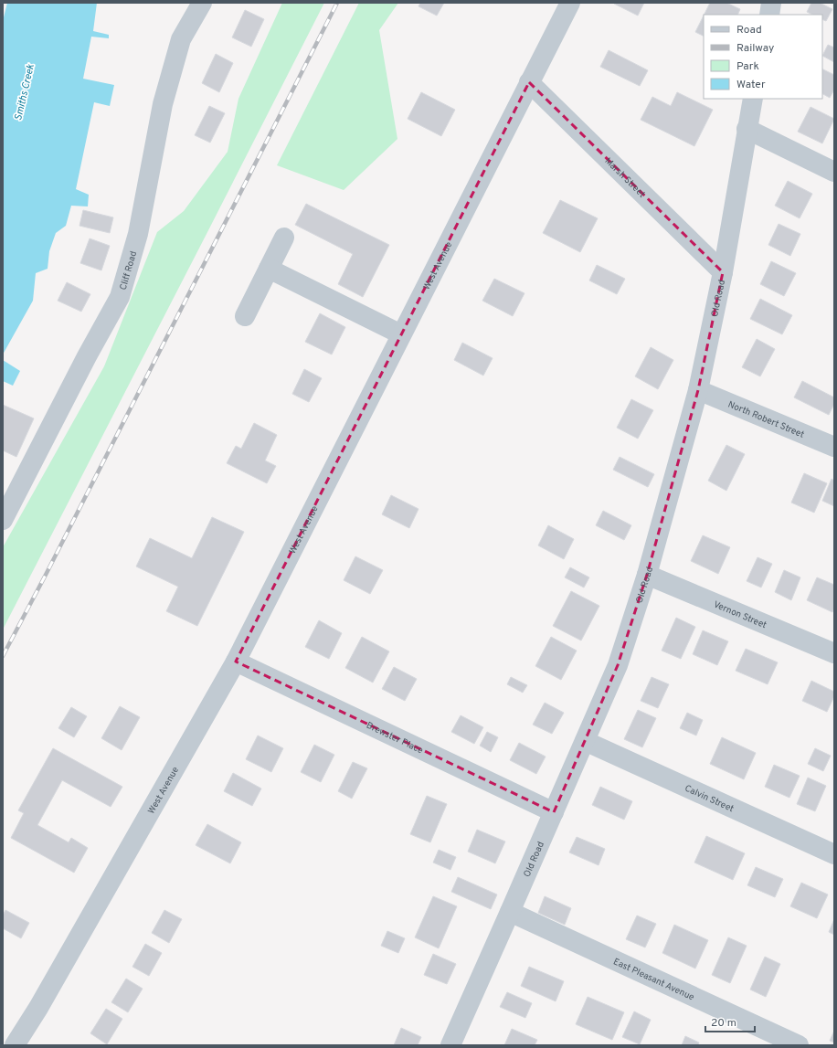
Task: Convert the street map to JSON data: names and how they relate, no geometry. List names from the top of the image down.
{
  "streets": {
    "street": [
      "Marsh Street",
      "West Avenue",
      "Cliff Road",
      "Old Road",
      "North Robert Street",
      "Vernon Street",
      "Brewster Place",
      "Calvin Street",
      "East Pleasant Avenue"
    ]
  },
  "crossings": [
    ["Marsh Street", "West Avenue"],
    ["Marsh Street", "Old Road"],
    ["West Avenue", "Brewster Place"],
    ["Old Road", "North Robert Street"],
    ["Old Road", "Vernon Street"],
    ["Old Road", "Brewster Place"],
    ["Old Road", "Calvin Street"],
    ["Old Road", "East Pleasant Avenue"]
  ],
  "water": ["Smiths Creek"],
  "legend": [
    "Road",
    "Railway",
    "Park",
    "Water"
  ],
  "scale_bar": "20 m"
}
